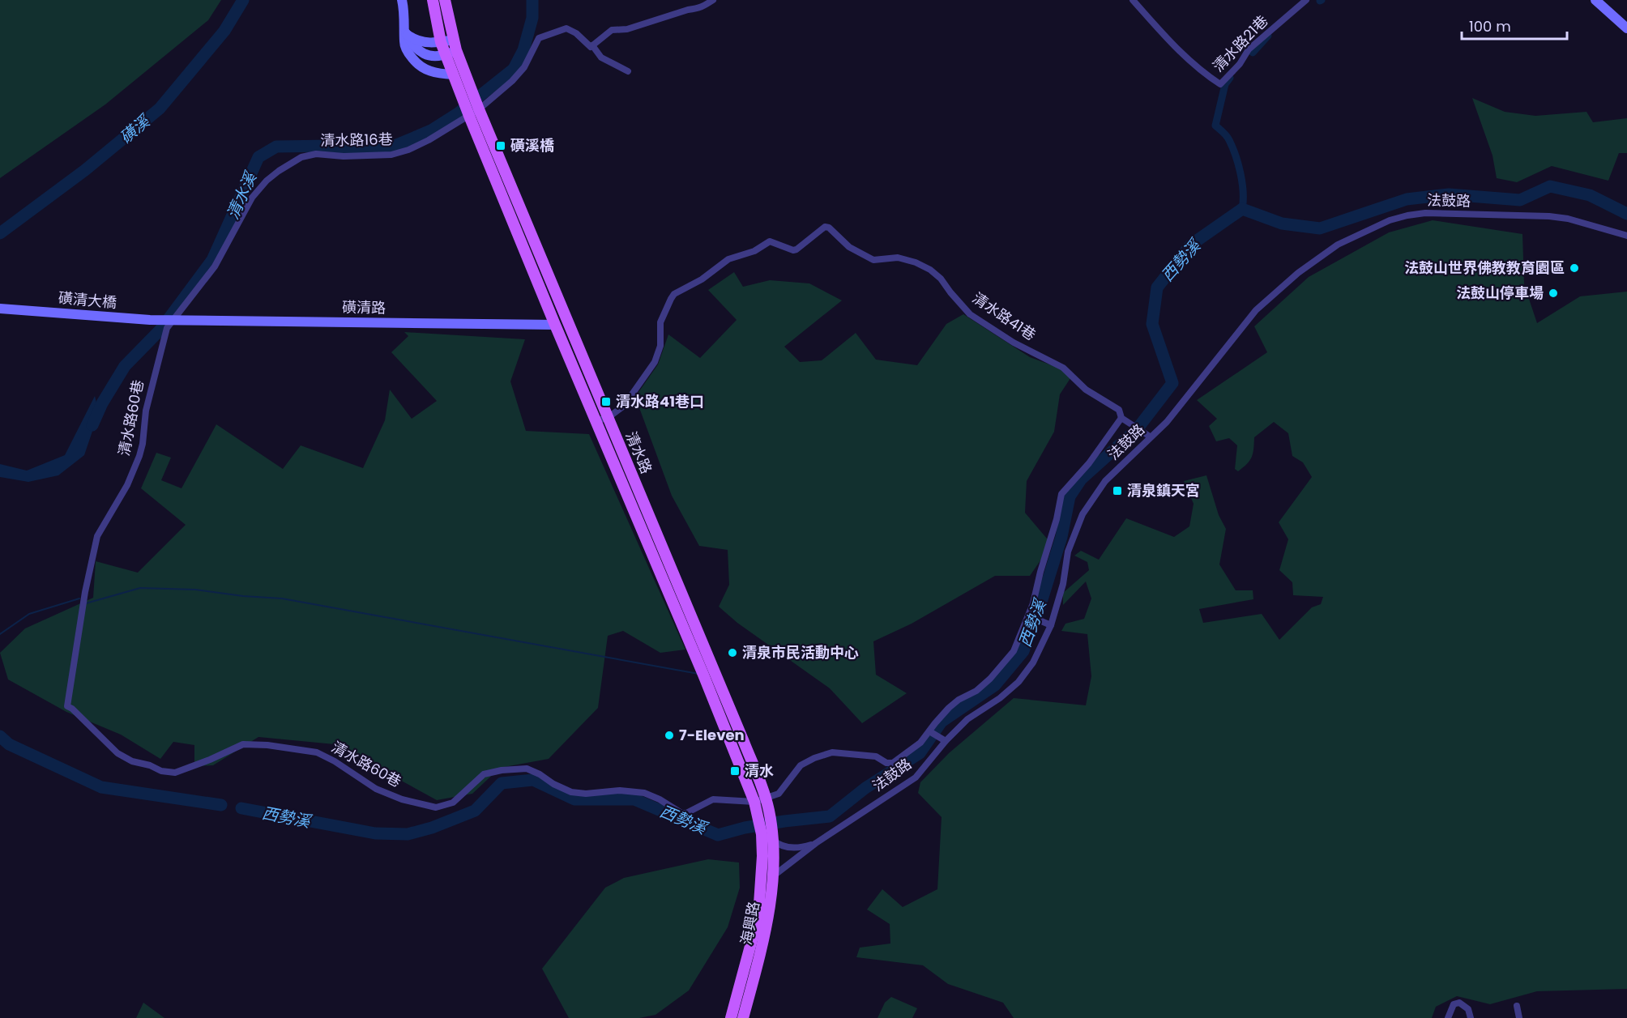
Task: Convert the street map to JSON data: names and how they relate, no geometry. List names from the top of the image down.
{
  "streets": {
    "main road": ["清水路", "海興路"],
    "street": [
      "清水路21巷",
      "清水路16巷",
      "法鼓路",
      "磺清大橋",
      "磺清路",
      "清水路41巷",
      "清水路60巷"
    ]
  },
  "crossings": [
    ["清水路16巷", "磺清大橋"],
    ["清水路16巷", "磺清路"],
    ["清水路16巷", "清水路60巷"],
    ["清水路16巷", "清水路"],
    ["法鼓路", "清水路41巷"],
    ["法鼓路", "海興路"],
    ["磺清大橋", "磺清路"],
    ["磺清大橋", "清水路60巷"],
    ["磺清路", "清水路60巷"],
    ["磺清路", "清水路"],
    ["清水路41巷", "清水路"],
    ["清水路60巷", "清水路"],
    ["清水路", "海興路"]
  ],
  "water": ["磺溪", "清水溪", "西勢溪"],
  "places": {
    "transit": [
      "磺溪橋",
      "清水路41巷口",
      "清泉鎮天宮",
      "清水"
    ],
    "other": [
      "法鼓山世界佛教教育園區",
      "法鼓山停車場",
      "清泉市民活動中心",
      "7-Eleven"
    ]
  },
  "scale_bar": "100 m"
}
